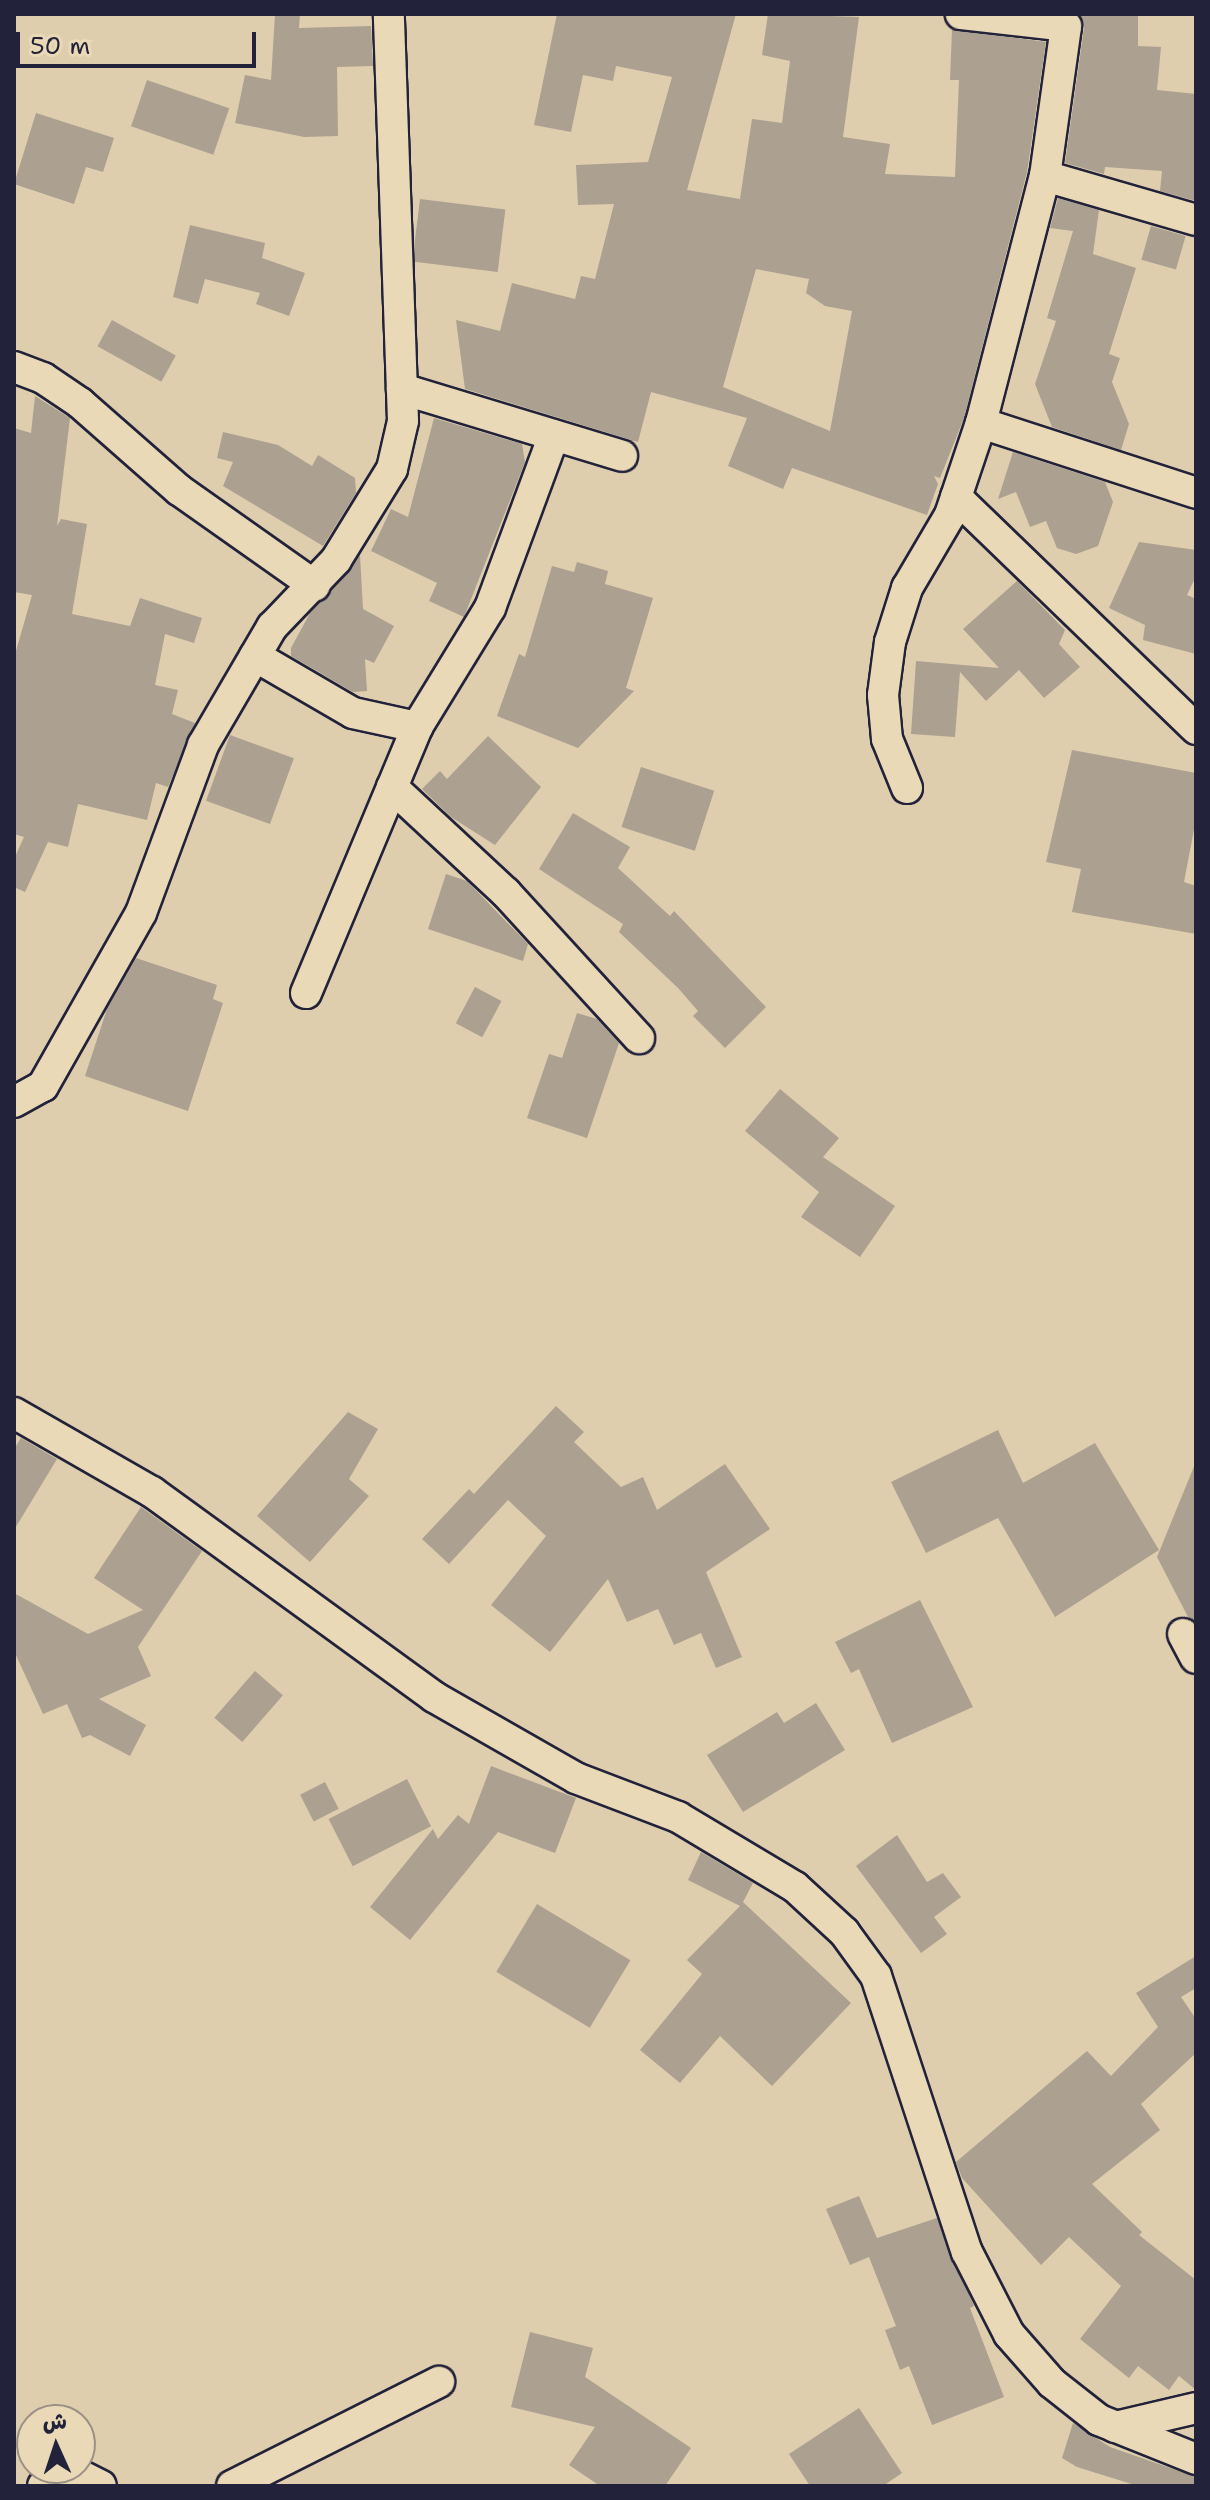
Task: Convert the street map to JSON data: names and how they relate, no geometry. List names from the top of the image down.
{
  "scale_bar": "50 m",
  "north": "top"
}
